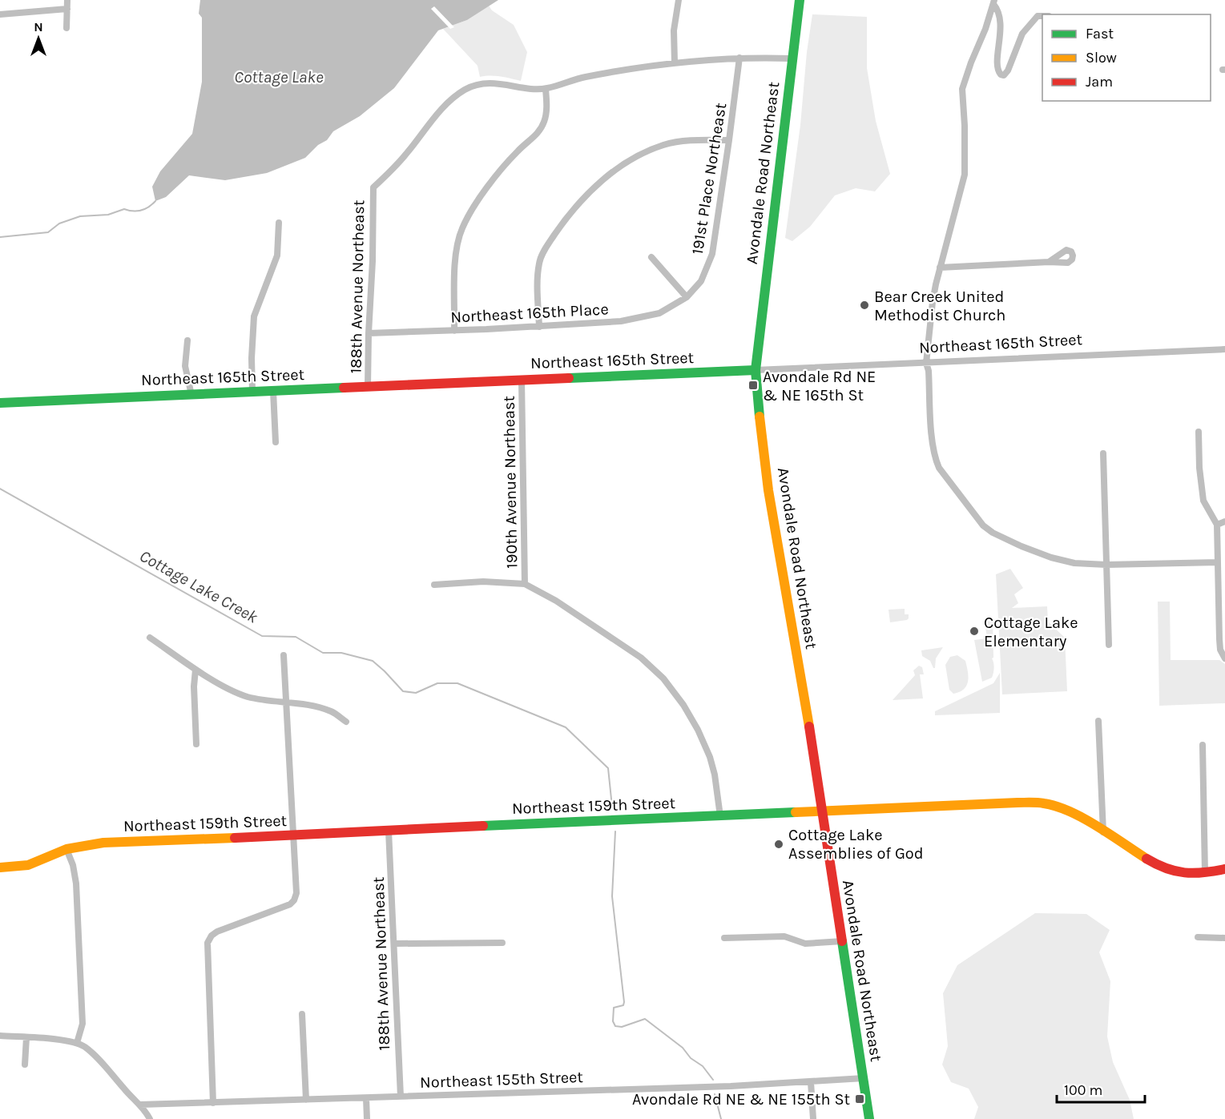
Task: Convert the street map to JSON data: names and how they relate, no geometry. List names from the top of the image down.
{
  "streets": {
    "street": [
      "Avondale Road Northeast",
      "191st Place Northeast",
      "188th Avenue Northeast",
      "Northeast 165th Place",
      "Northeast 165th Street",
      "190th Avenue Northeast",
      "Northeast 159th Street",
      "Northeast 155th Street"
    ]
  },
  "crossings": [
    ["Avondale Road Northeast", "Northeast 165th Street"],
    ["Avondale Road Northeast", "Northeast 159th Street"],
    ["Avondale Road Northeast", "Northeast 155th Street"],
    ["191st Place Northeast", "Northeast 165th Place"],
    ["188th Avenue Northeast", "Northeast 165th Place"],
    ["188th Avenue Northeast", "Northeast 165th Street"],
    ["188th Avenue Northeast", "Northeast 159th Street"],
    ["188th Avenue Northeast", "Northeast 155th Street"],
    ["Northeast 165th Street", "190th Avenue Northeast"]
  ],
  "water": ["Cottage Lake", "Cottage Lake Creek"],
  "places": {
    "other": ["Bear Creek United Methodist Church", "Cottage Lake Elementary", "Cottage Lake Assemblies of God"],
    "transit": ["Avondale Rd NE & NE 165th St", "Avondale Rd NE & NE 155th St"]
  },
  "legend": ["Fast", "Slow", "Jam"],
  "scale_bar": "100 m",
  "north": "top"
}
